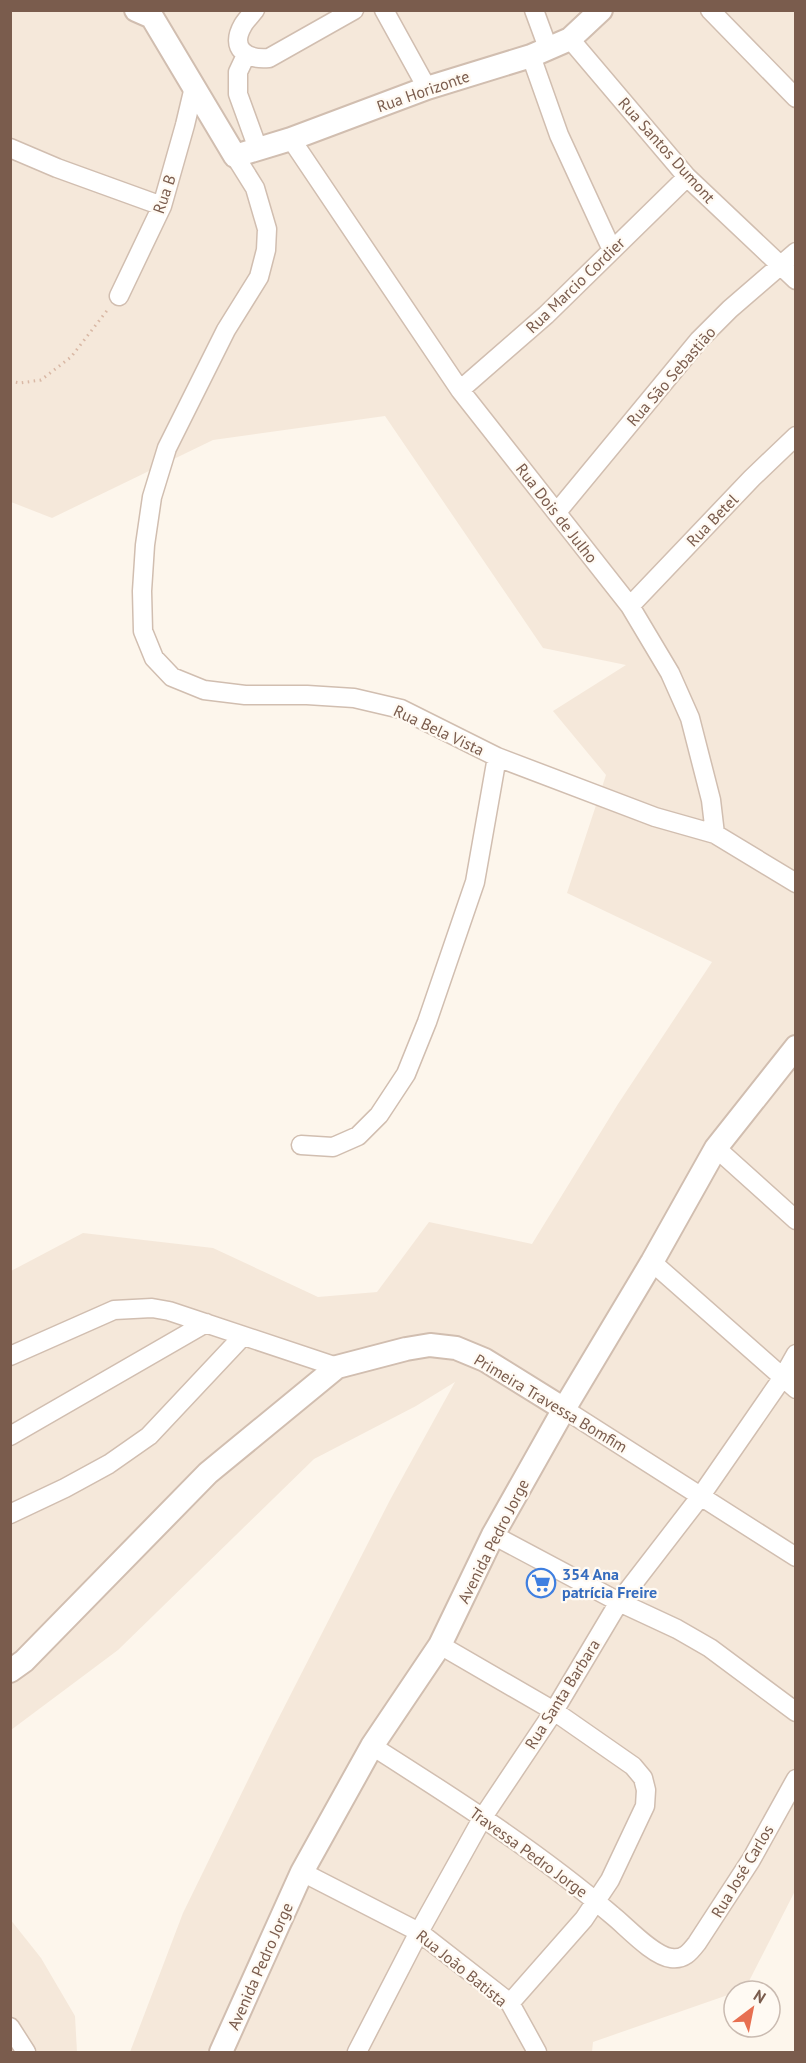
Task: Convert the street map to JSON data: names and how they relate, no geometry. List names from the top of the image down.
{
  "streets": {
    "street": [
      "Rua Horizonte",
      "Rua Santos Dumont",
      "Rua B",
      "Rua Marcio Cordier",
      "Rua São Sebastião",
      "Rua Dois de Julho",
      "Rua Betel",
      "Rua Bela Vista",
      "Primeira Travessa Bomfim",
      "Avenida Pedro Jorge",
      "Rua Santa Barbara",
      "Travessa Pedro Jorge",
      "Rua José Carlos",
      "Rua João Batista"
    ]
  },
  "crossings": [
    ["Rua Horizonte", "Rua Santos Dumont"],
    ["Rua Horizonte", "Rua Dois de Julho"],
    ["Rua Horizonte", "Rua Bela Vista"],
    ["Rua Santos Dumont", "Rua Marcio Cordier"],
    ["Rua Santos Dumont", "Rua São Sebastião"],
    ["Rua Marcio Cordier", "Rua Dois de Julho"],
    ["Rua São Sebastião", "Rua Dois de Julho"],
    ["Rua Dois de Julho", "Rua Betel"],
    ["Rua Dois de Julho", "Rua Bela Vista"],
    ["Primeira Travessa Bomfim", "Avenida Pedro Jorge"],
    ["Primeira Travessa Bomfim", "Rua Santa Barbara"],
    ["Avenida Pedro Jorge", "Travessa Pedro Jorge"],
    ["Avenida Pedro Jorge", "Rua João Batista"],
    ["Rua Santa Barbara", "Travessa Pedro Jorge"],
    ["Rua Santa Barbara", "Rua João Batista"],
    ["Travessa Pedro Jorge", "Rua José Carlos"]
  ],
  "places": {
    "supermarket": ["354 Ana patrícia Freire"]
  },
  "north": "top right"
}
